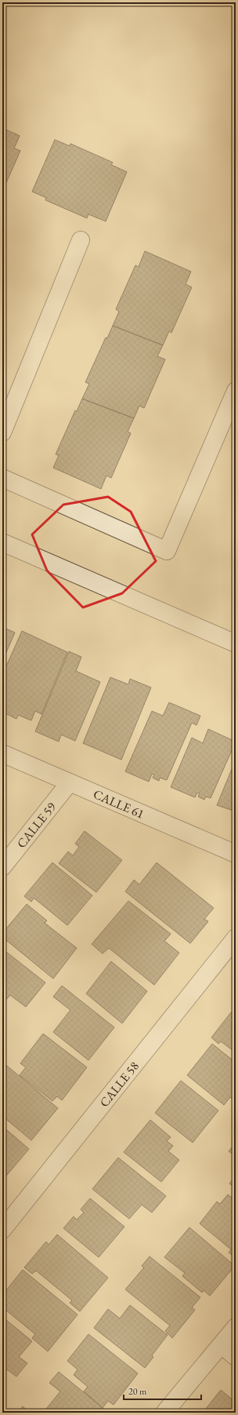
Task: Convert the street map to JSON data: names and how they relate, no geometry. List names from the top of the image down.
{
  "streets": {
    "street": ["CALLE 61", "CALLE 59", "CALLE 58"]
  },
  "crossings": [
    ["CALLE 61", "CALLE 59"]
  ],
  "scale_bar": "20 m"
}
